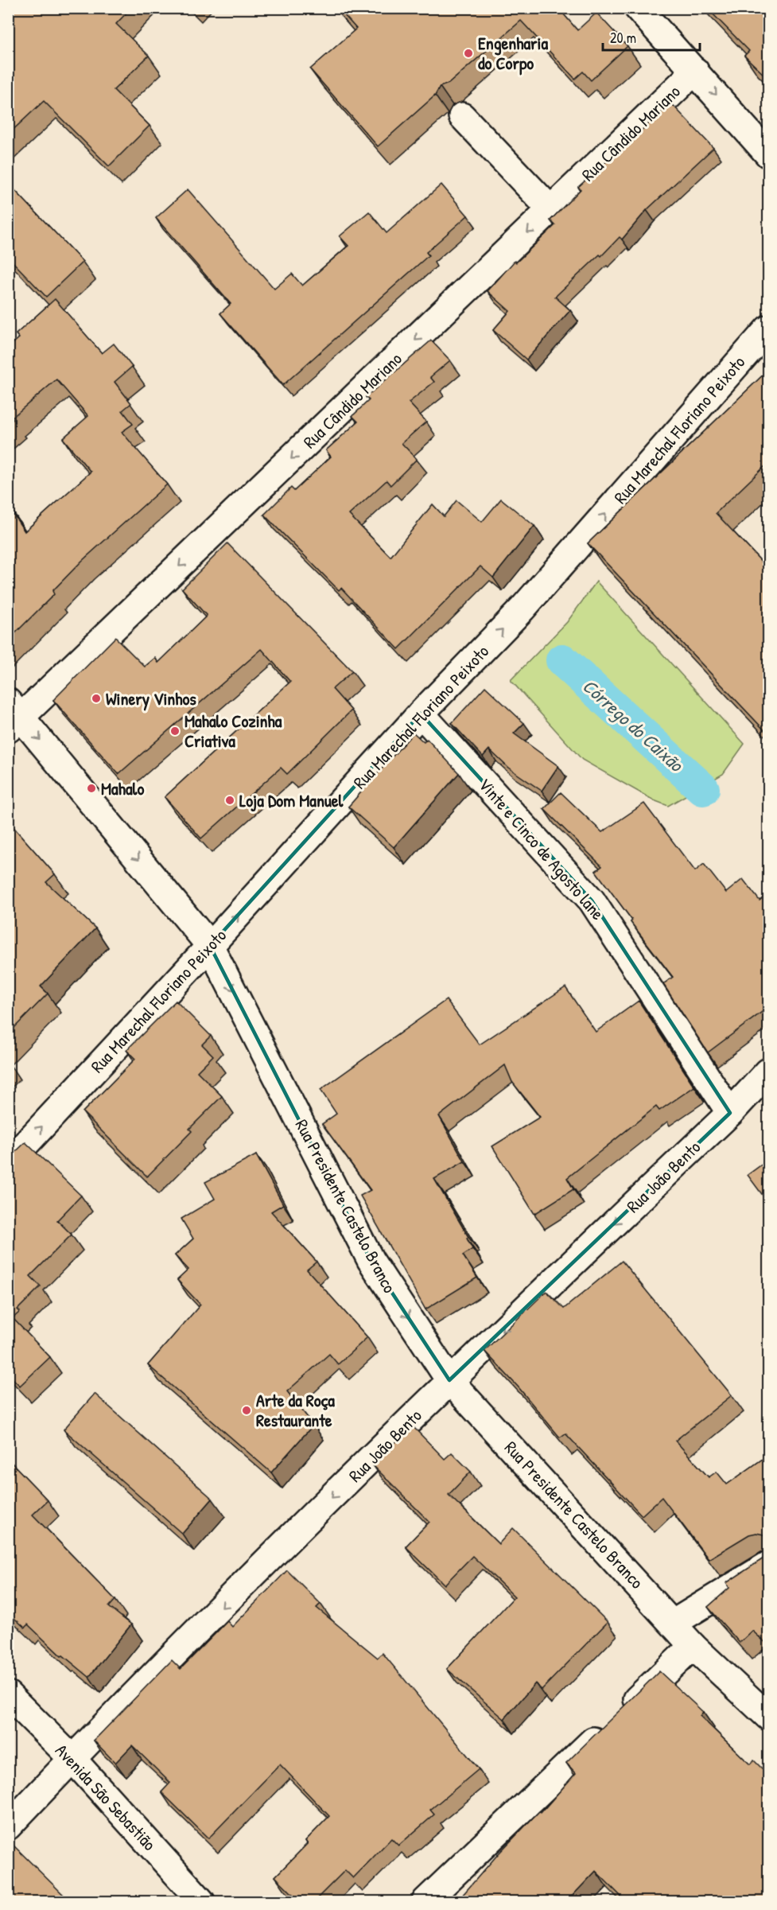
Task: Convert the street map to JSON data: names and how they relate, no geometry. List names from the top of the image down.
{
  "streets": {
    "street": [
      "Rua Cândido Mariano",
      "Rua Marechal Floriano Peixoto",
      "Vinte e Cinco de Agosto lane",
      "Rua João Bento",
      "Rua Presidente Castelo Branco",
      "Avenida São Sebastião"
    ]
  },
  "crossings": [
    ["Rua Cândido Mariano", "Rua Presidente Castelo Branco"],
    ["Rua Marechal Floriano Peixoto", "Vinte e Cinco de Agosto lane"],
    ["Rua Marechal Floriano Peixoto", "Rua Presidente Castelo Branco"],
    ["Vinte e Cinco de Agosto lane", "Rua João Bento"],
    ["Rua João Bento", "Rua Presidente Castelo Branco"],
    ["Rua João Bento", "Avenida São Sebastião"]
  ],
  "one_way": [
    "Rua Cândido Mariano",
    "Rua Marechal Floriano Peixoto",
    "Rua João Bento",
    "Rua Presidente Castelo Branco"
  ],
  "water": ["Córrego do Caixão"],
  "places": [
    "Engenharia do Corpo",
    "Winery Vinhos",
    "Mahalo Cozinha Criativa",
    "Mahalo",
    "Loja Dom Manuel",
    "Arte da Roça Restaurante"
  ],
  "scale_bar": "20 m"
}
